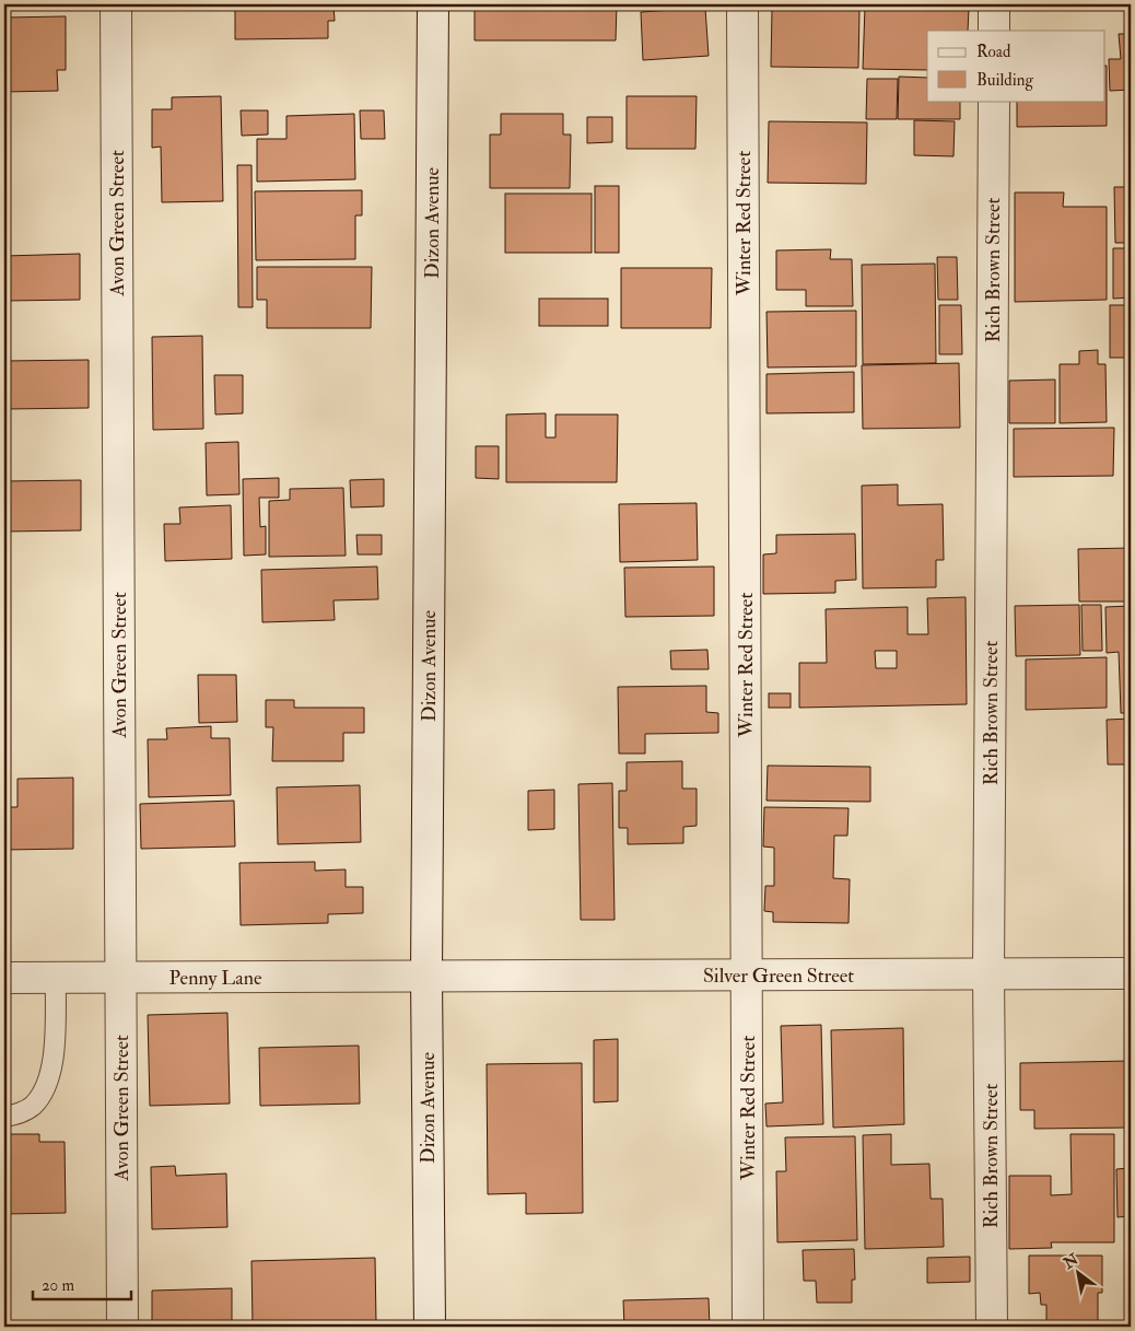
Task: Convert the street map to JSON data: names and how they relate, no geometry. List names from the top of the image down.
{
  "streets": {
    "street": [
      "Avon Green Street",
      "Dizon Avenue",
      "Winter Red Street",
      "Rich Brown Street",
      "Silver Green Street",
      "Penny Lane"
    ]
  },
  "crossings": [
    ["Avon Green Street", "Penny Lane"],
    ["Dizon Avenue", "Silver Green Street"],
    ["Dizon Avenue", "Penny Lane"],
    ["Winter Red Street", "Silver Green Street"],
    ["Rich Brown Street", "Silver Green Street"],
    ["Silver Green Street", "Penny Lane"]
  ],
  "legend": ["Road", "Building"],
  "scale_bar": "20 m",
  "north": "top left"
}
